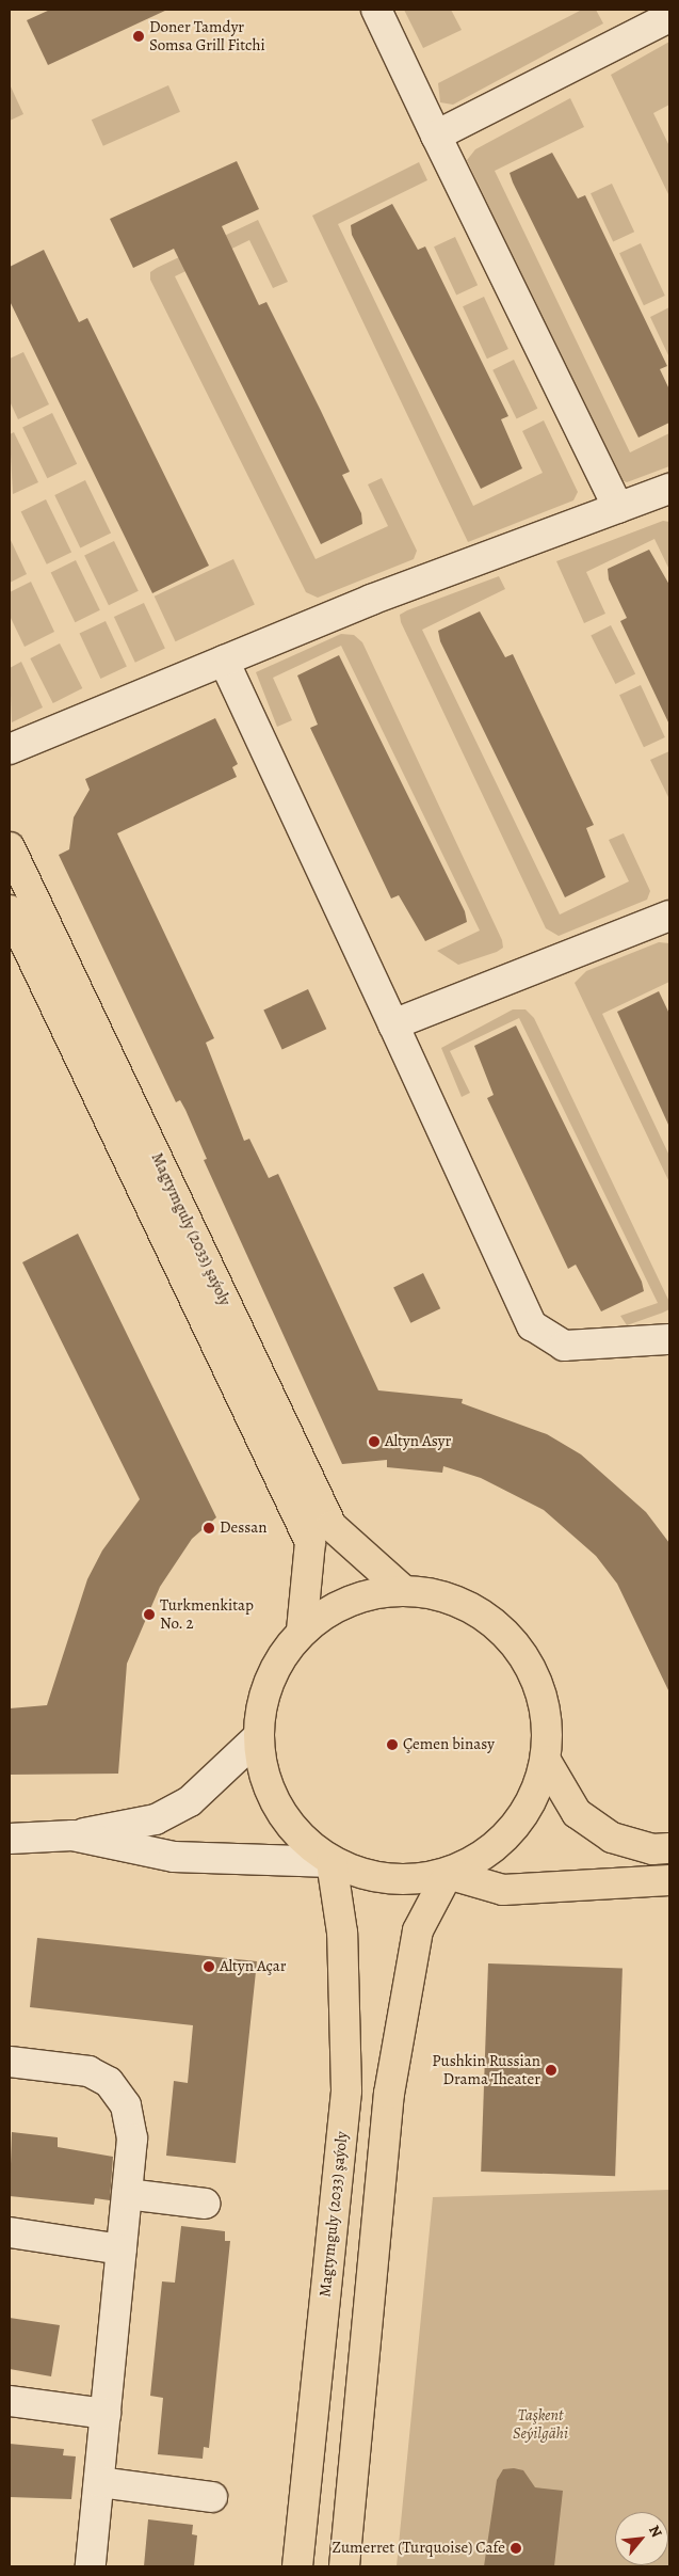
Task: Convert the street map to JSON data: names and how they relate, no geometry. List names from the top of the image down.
{
  "streets": {
    "main road": ["Magtymguly (2033) şaýoly"]
  },
  "parks": ["Taşkent Seýilgähi"],
  "places": [
    "Doner Tamdyr Somsa Grill Fitchi",
    "Altyn Asyr",
    "Dessan",
    "Turkmenkitap No. 2",
    "Çemen binasy",
    "Altyn Açar",
    "Pushkin Russian Drama Theater",
    "Zumerret (Turquoise) Cafe"
  ],
  "north": "top right"
}
